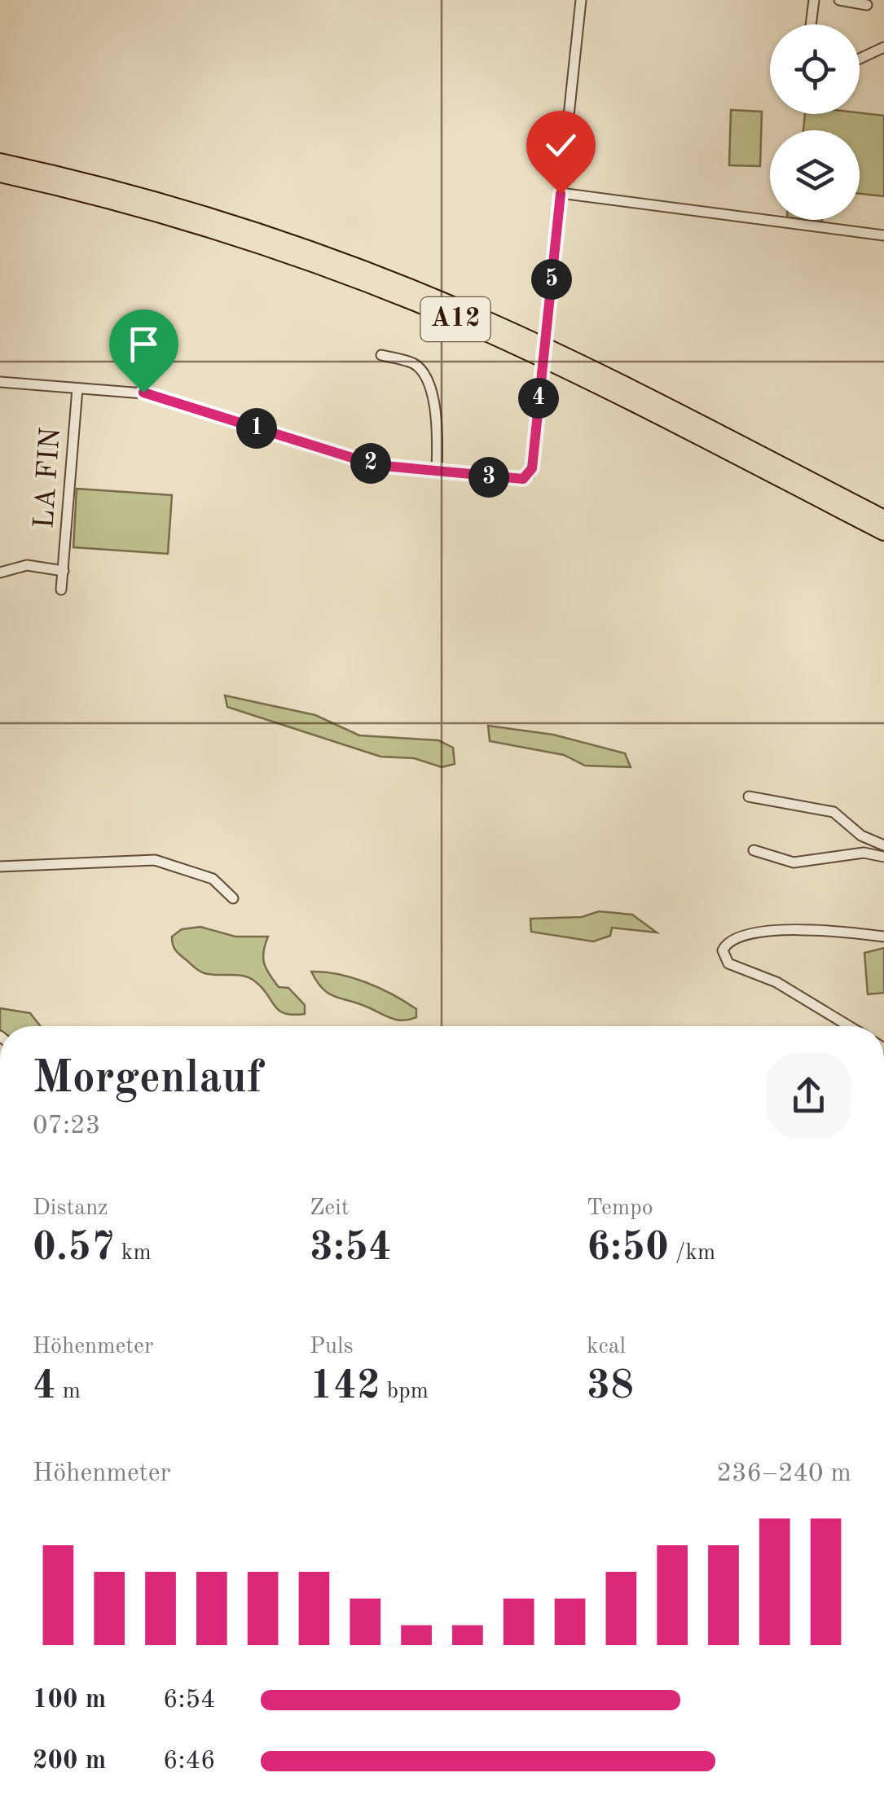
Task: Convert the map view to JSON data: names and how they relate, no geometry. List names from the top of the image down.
{
  "streets": {
    "highway": ["A12"],
    "street": ["LA FIN"]
  },
  "page": {
    "pins": [
      "5",
      "4",
      "1",
      "2",
      "3"
    ],
    "heading": ["Morgenlauf", "07:23"],
    "stats": [
      ["Distanz", "0.57 km"],
      ["Zeit", "3:54"],
      ["Tempo", "6:50 /km"],
      ["Höhenmeter", "4 m"],
      ["Puls", "142 bpm"],
      ["kcal", "38"]
    ],
    "chart": ["Höhenmeter", "236–240 m"],
    "list": [
      {
        "name": "100 m",
        "note": "6:54"
      },
      {
        "name": "200 m",
        "note": "6:46"
      }
    ]
  }
}
